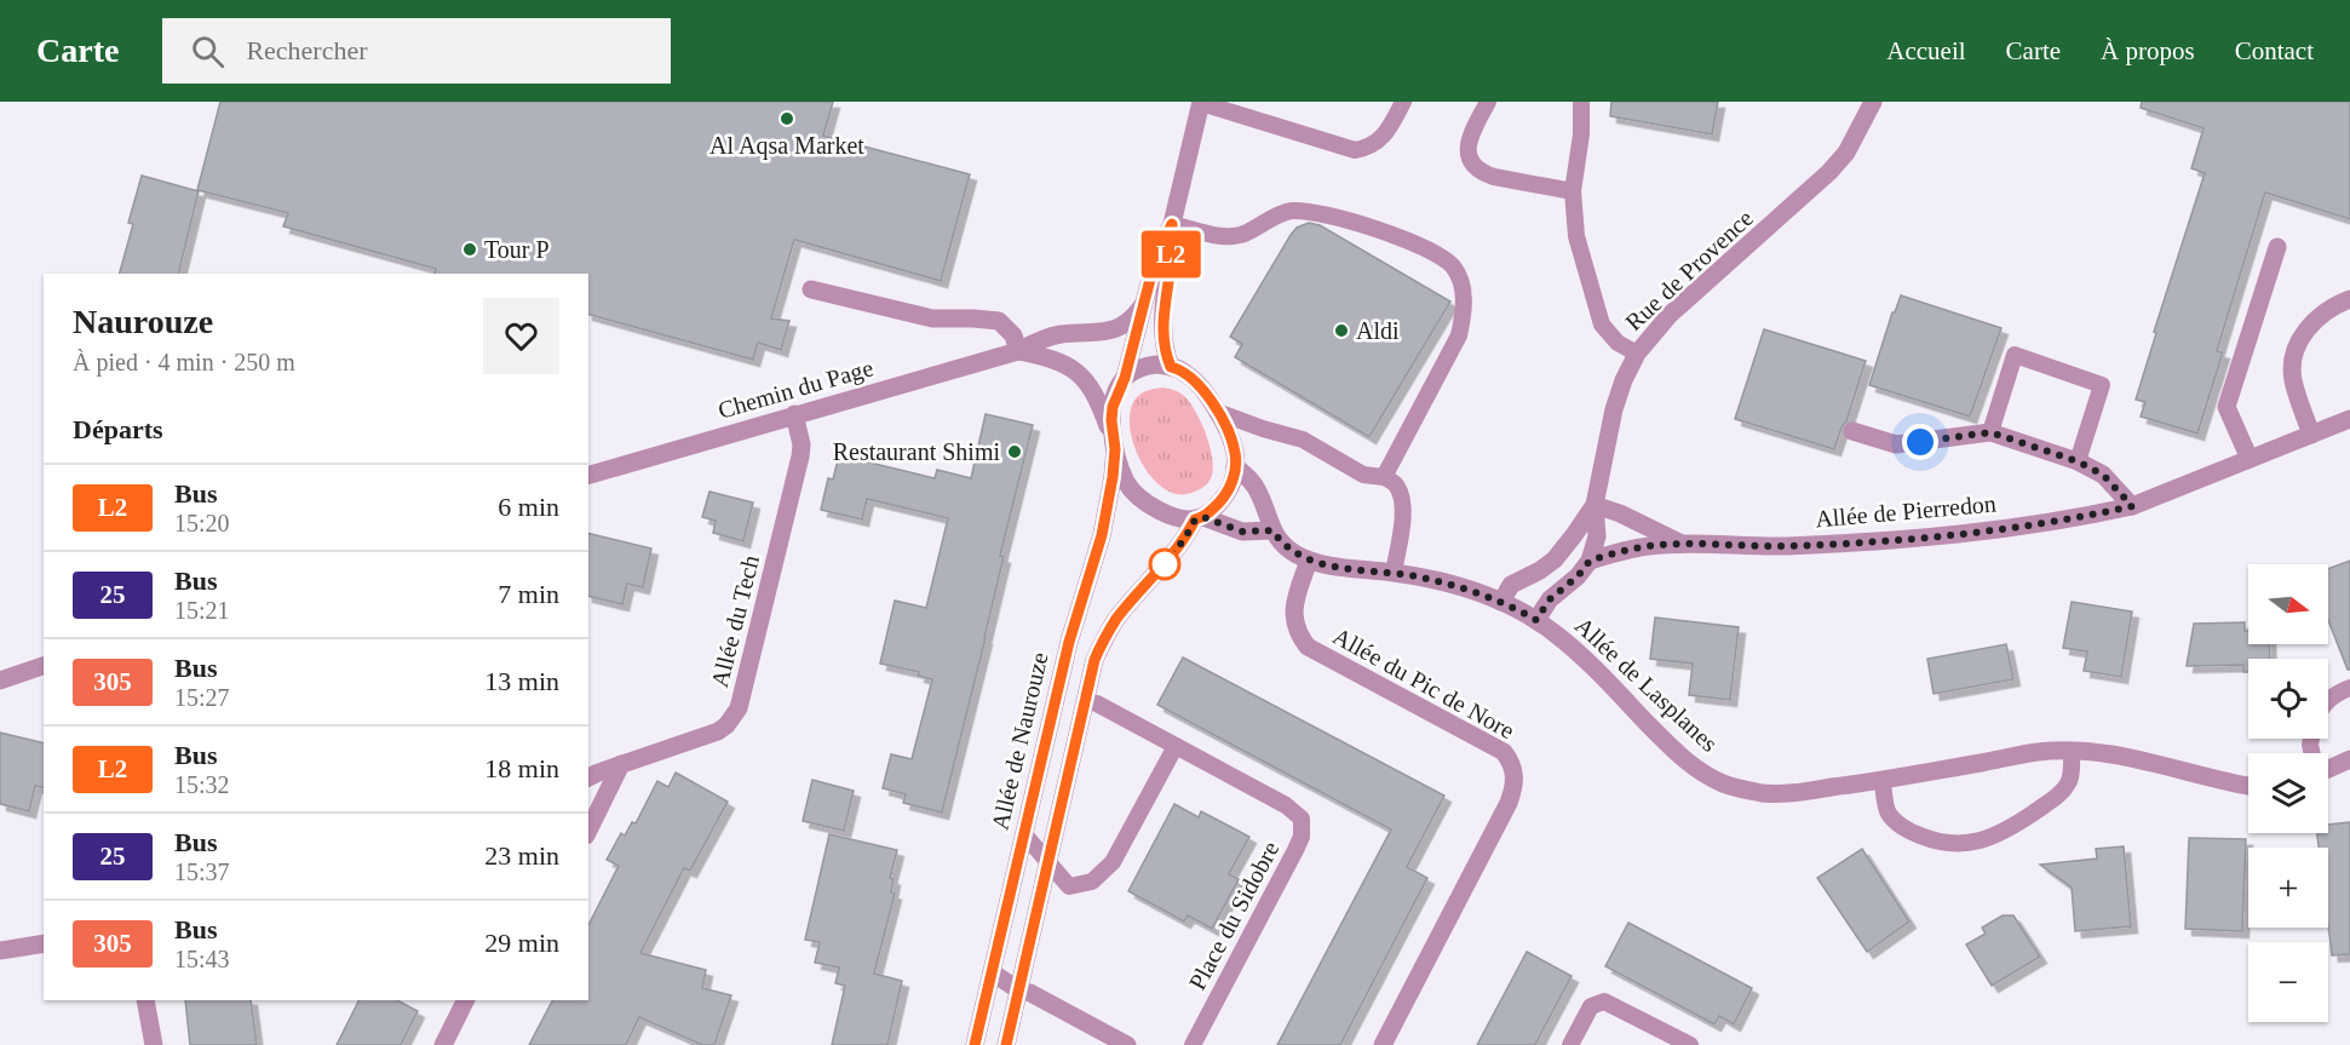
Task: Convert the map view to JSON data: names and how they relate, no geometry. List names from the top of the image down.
{
  "streets": {
    "street": [
      "Rue de Provence",
      "Chemin du Page",
      "Allée de Pierredon",
      "Allée du Tech",
      "Allée du Pic de Nore",
      "Allée de Lasplanes",
      "Allée de Naurouze"
    ],
    "lane": ["Place du Sidobre"]
  },
  "crossings": [
    ["Rue de Provence", "Allée de Pierredon"],
    ["Rue de Provence", "Allée de Lasplanes"],
    ["Chemin du Page", "Allée du Tech"],
    ["Chemin du Page", "Allée de Lasplanes"],
    ["Chemin du Page", "Allée de Naurouze"],
    ["Allée du Pic de Nore", "Allée de Lasplanes"],
    ["Allée de Lasplanes", "Allée de Naurouze"]
  ],
  "places": [
    "Al Aqsa Market",
    "Tour P",
    "Aldi",
    "Restaurant Shimi"
  ],
  "lines": ["bus line L2"],
  "north": "right",
  "page": {
    "header": "Carte",
    "search": "Rechercher",
    "nav": [
      "Accueil",
      "Carte",
      "À propos",
      "Contact"
    ],
    "on_map": "L2",
    "heading": [
      ["Naurouze", "À pied · 4 min · 250 m"],
      "Départs"
    ],
    "list": [
      {
        "mark": "L2",
        "name": "Bus",
        "note": "15:20",
        "value": "6 min"
      },
      {
        "mark": "25",
        "name": "Bus",
        "note": "15:21",
        "value": "7 min"
      },
      {
        "mark": "305",
        "name": "Bus",
        "note": "15:27",
        "value": "13 min"
      },
      {
        "mark": "L2",
        "name": "Bus",
        "note": "15:32",
        "value": "18 min"
      },
      {
        "mark": "25",
        "name": "Bus",
        "note": "15:37",
        "value": "23 min"
      },
      {
        "mark": "305",
        "name": "Bus",
        "note": "15:43",
        "value": "29 min"
      }
    ],
    "map_buttons": ["+", "−"]
  }
}
